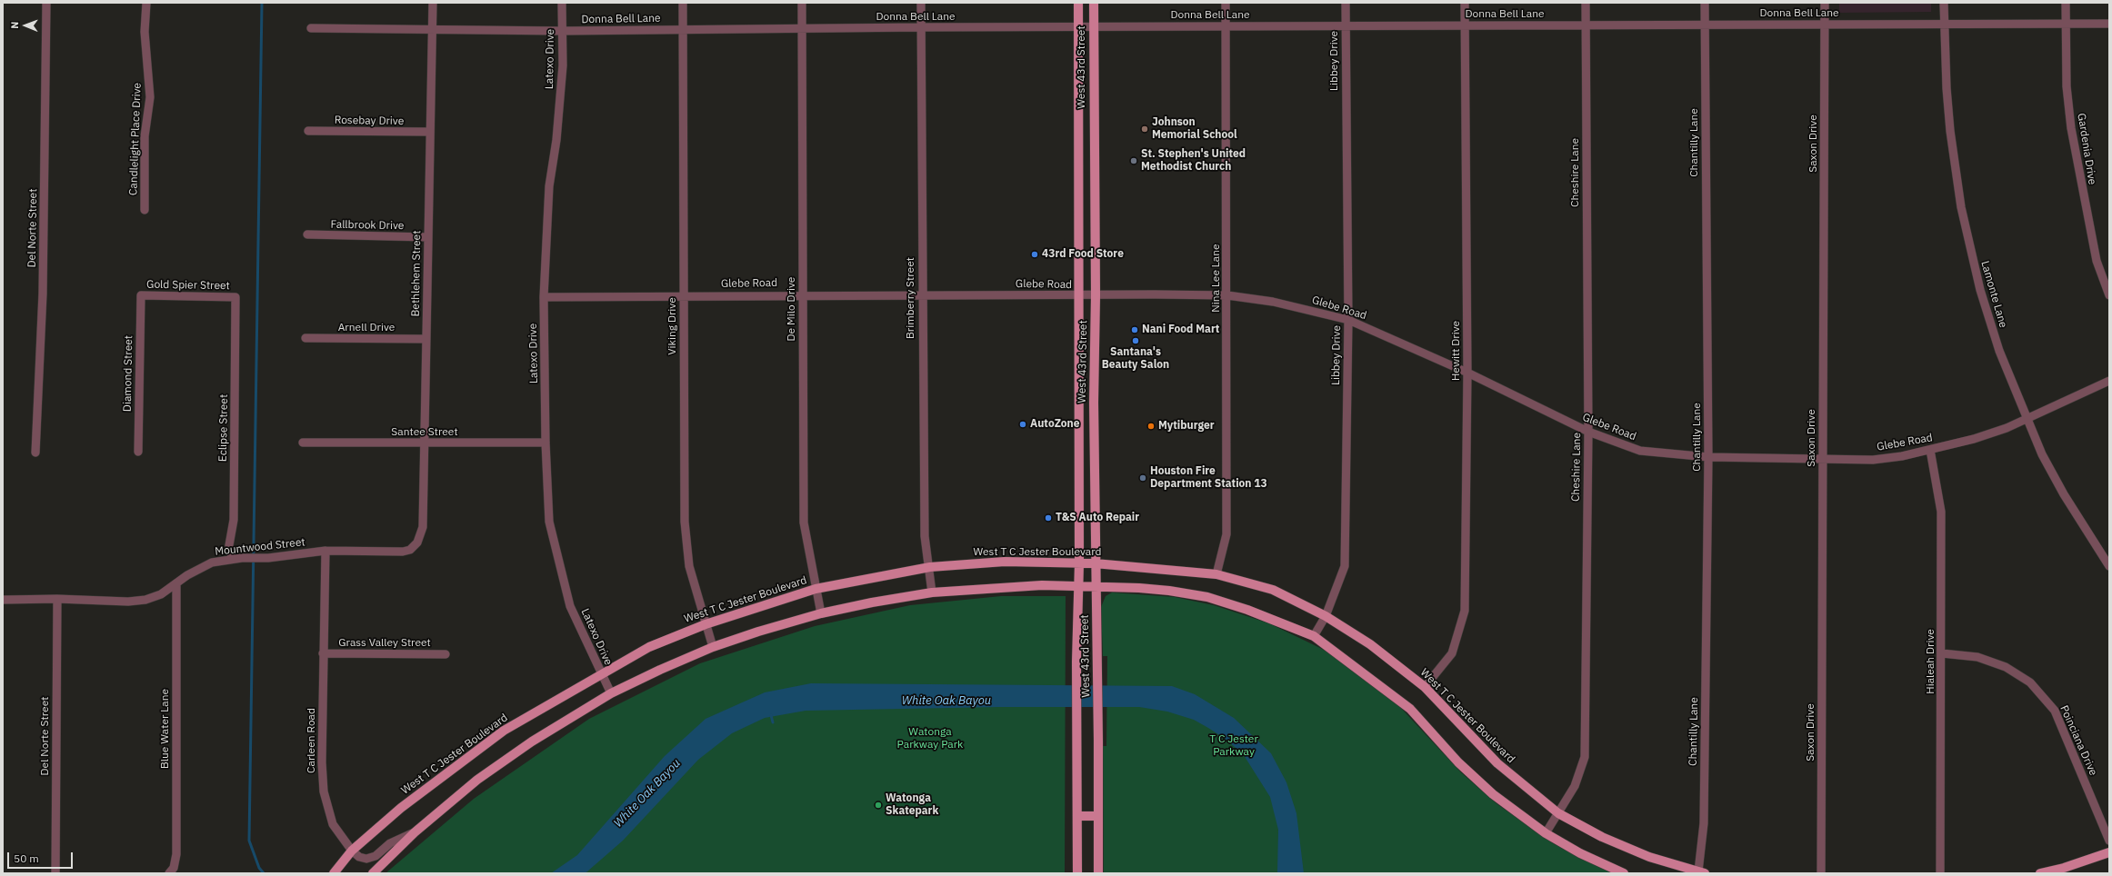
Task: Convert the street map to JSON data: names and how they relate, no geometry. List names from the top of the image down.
{
  "streets": {
    "main road": ["West 43rd Street", "West T C Jester Boulevard"],
    "street": [
      "Donna Bell Lane",
      "Latexo Drive",
      "Libbey Drive",
      "Rosebay Drive",
      "Candlelight Place Drive",
      "Chantilly Lane",
      "Saxon Drive",
      "Gardenia Drive",
      "Cheshire Lane",
      "Fallbrook Drive",
      "Del Norte Street",
      "Bethlehem Street",
      "Nina Lee Lane",
      "Glebe Road",
      "Gold Spier Street",
      "Lamonte Lane",
      "Brimberry Street",
      "De Milo Drive",
      "Viking Drive",
      "Arnell Drive",
      "Hewitt Drive",
      "Diamond Street",
      "Eclipse Street",
      "Santee Street",
      "Mountwood Street",
      "Grass Valley Street",
      "Hialeah Drive",
      "Blue Water Lane",
      "Carleen Road",
      "Poinciana Drive"
    ]
  },
  "crossings": [
    ["Donna Bell Lane", "Latexo Drive"],
    ["Donna Bell Lane", "Libbey Drive"],
    ["Donna Bell Lane", "West 43rd Street"],
    ["Donna Bell Lane", "Chantilly Lane"],
    ["Donna Bell Lane", "Saxon Drive"],
    ["Donna Bell Lane", "Gardenia Drive"],
    ["Donna Bell Lane", "Cheshire Lane"],
    ["Donna Bell Lane", "Bethlehem Street"],
    ["Donna Bell Lane", "Nina Lee Lane"],
    ["Donna Bell Lane", "Lamonte Lane"],
    ["Donna Bell Lane", "Brimberry Street"],
    ["Donna Bell Lane", "De Milo Drive"],
    ["Donna Bell Lane", "Viking Drive"],
    ["Donna Bell Lane", "Hewitt Drive"],
    ["Latexo Drive", "Glebe Road"],
    ["Latexo Drive", "Santee Street"],
    ["Latexo Drive", "West T C Jester Boulevard"],
    ["Libbey Drive", "Glebe Road"],
    ["Libbey Drive", "West T C Jester Boulevard"],
    ["West 43rd Street", "Glebe Road"],
    ["West 43rd Street", "West T C Jester Boulevard"],
    ["Rosebay Drive", "Bethlehem Street"],
    ["Chantilly Lane", "Glebe Road"],
    ["Chantilly Lane", "West T C Jester Boulevard"],
    ["Saxon Drive", "Glebe Road"],
    ["Cheshire Lane", "Glebe Road"],
    ["Cheshire Lane", "West T C Jester Boulevard"],
    ["Fallbrook Drive", "Bethlehem Street"],
    ["Del Norte Street", "Mountwood Street"],
    ["Bethlehem Street", "Arnell Drive"],
    ["Bethlehem Street", "Santee Street"],
    ["Bethlehem Street", "Mountwood Street"],
    ["Nina Lee Lane", "Glebe Road"],
    ["Nina Lee Lane", "West T C Jester Boulevard"],
    ["Glebe Road", "Lamonte Lane"],
    ["Glebe Road", "Brimberry Street"],
    ["Glebe Road", "De Milo Drive"],
    ["Glebe Road", "Viking Drive"],
    ["Glebe Road", "Hewitt Drive"],
    ["Glebe Road", "Hialeah Drive"],
    ["Gold Spier Street", "Diamond Street"],
    ["Gold Spier Street", "Eclipse Street"],
    ["Brimberry Street", "West T C Jester Boulevard"],
    ["De Milo Drive", "West T C Jester Boulevard"],
    ["Viking Drive", "West T C Jester Boulevard"],
    ["Hewitt Drive", "West T C Jester Boulevard"],
    ["Eclipse Street", "Mountwood Street"],
    ["Mountwood Street", "Blue Water Lane"],
    ["Mountwood Street", "Carleen Road"],
    ["West T C Jester Boulevard", "Carleen Road"],
    ["Grass Valley Street", "Carleen Road"],
    ["Hialeah Drive", "Poinciana Drive"]
  ],
  "water": ["White Oak Bayou"],
  "parks": ["Watonga Parkway Park", "T C Jester Parkway"],
  "places": [
    "Johnson Memorial School",
    "St. Stephen's United Methodist Church",
    "43rd Food Store",
    "Nani Food Mart",
    "Santana's Beauty Salon",
    "AutoZone",
    "Mytiburger",
    "Houston Fire Department Station 13",
    "T&S Auto Repair",
    "Watonga Skatepark"
  ],
  "scale_bar": "50 m",
  "north": "left"
}
